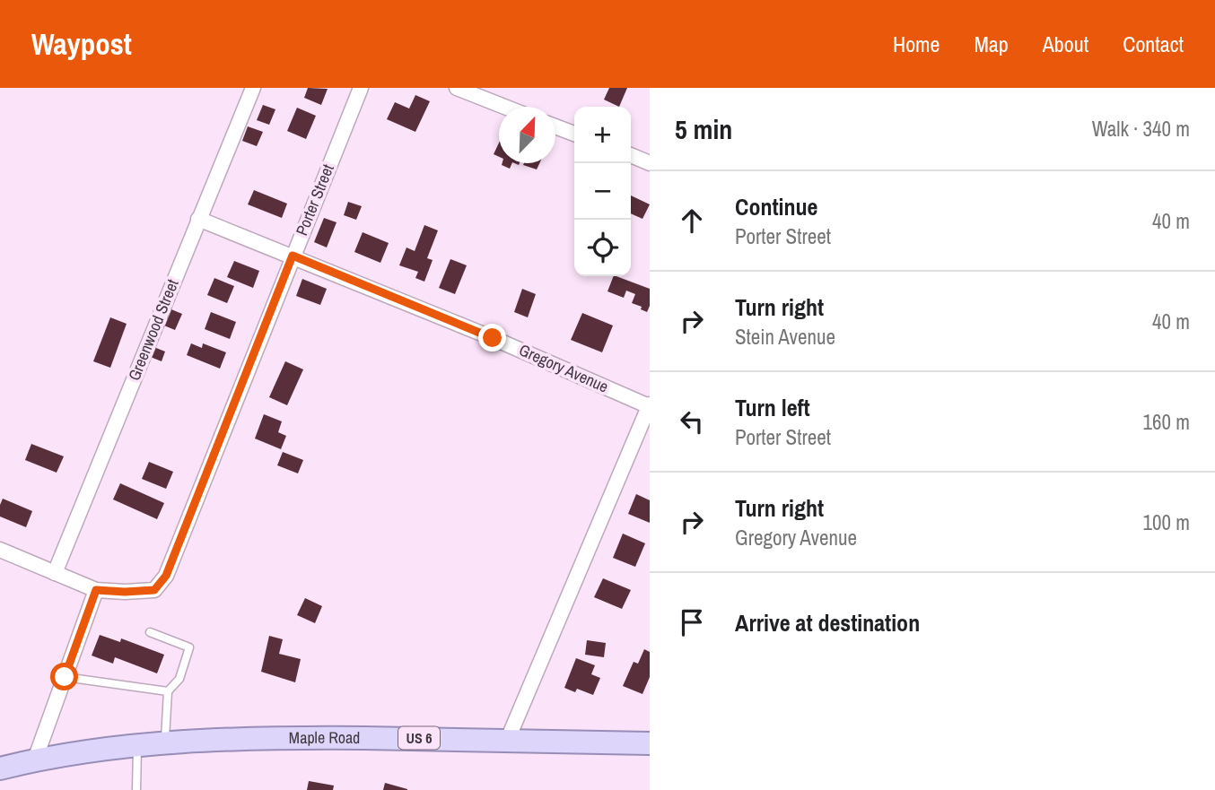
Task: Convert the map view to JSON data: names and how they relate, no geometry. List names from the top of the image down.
{
  "streets": {
    "main road": ["Maple Road", "US 6"],
    "street": ["Porter Street", "Greenwood Street", "Gregory Avenue"]
  },
  "crossings": [
    ["Porter Street", "Gregory Avenue"],
    ["Greenwood Street", "Gregory Avenue"]
  ],
  "north": "top right",
  "page": {
    "header": "Waypost",
    "nav": [
      "Home",
      "Map",
      "About",
      "Contact"
    ],
    "heading": ["5 min", "Walk · 340 m"],
    "map_buttons": ["+", "−"],
    "list": [
      ["Continue", "Porter Street", "40 m"],
      ["Turn right", "Stein Avenue", "40 m"],
      ["Turn left", "Porter Street", "160 m"],
      ["Turn right", "Gregory Avenue", "100 m"],
      "Arrive at destination"
    ]
  }
}
